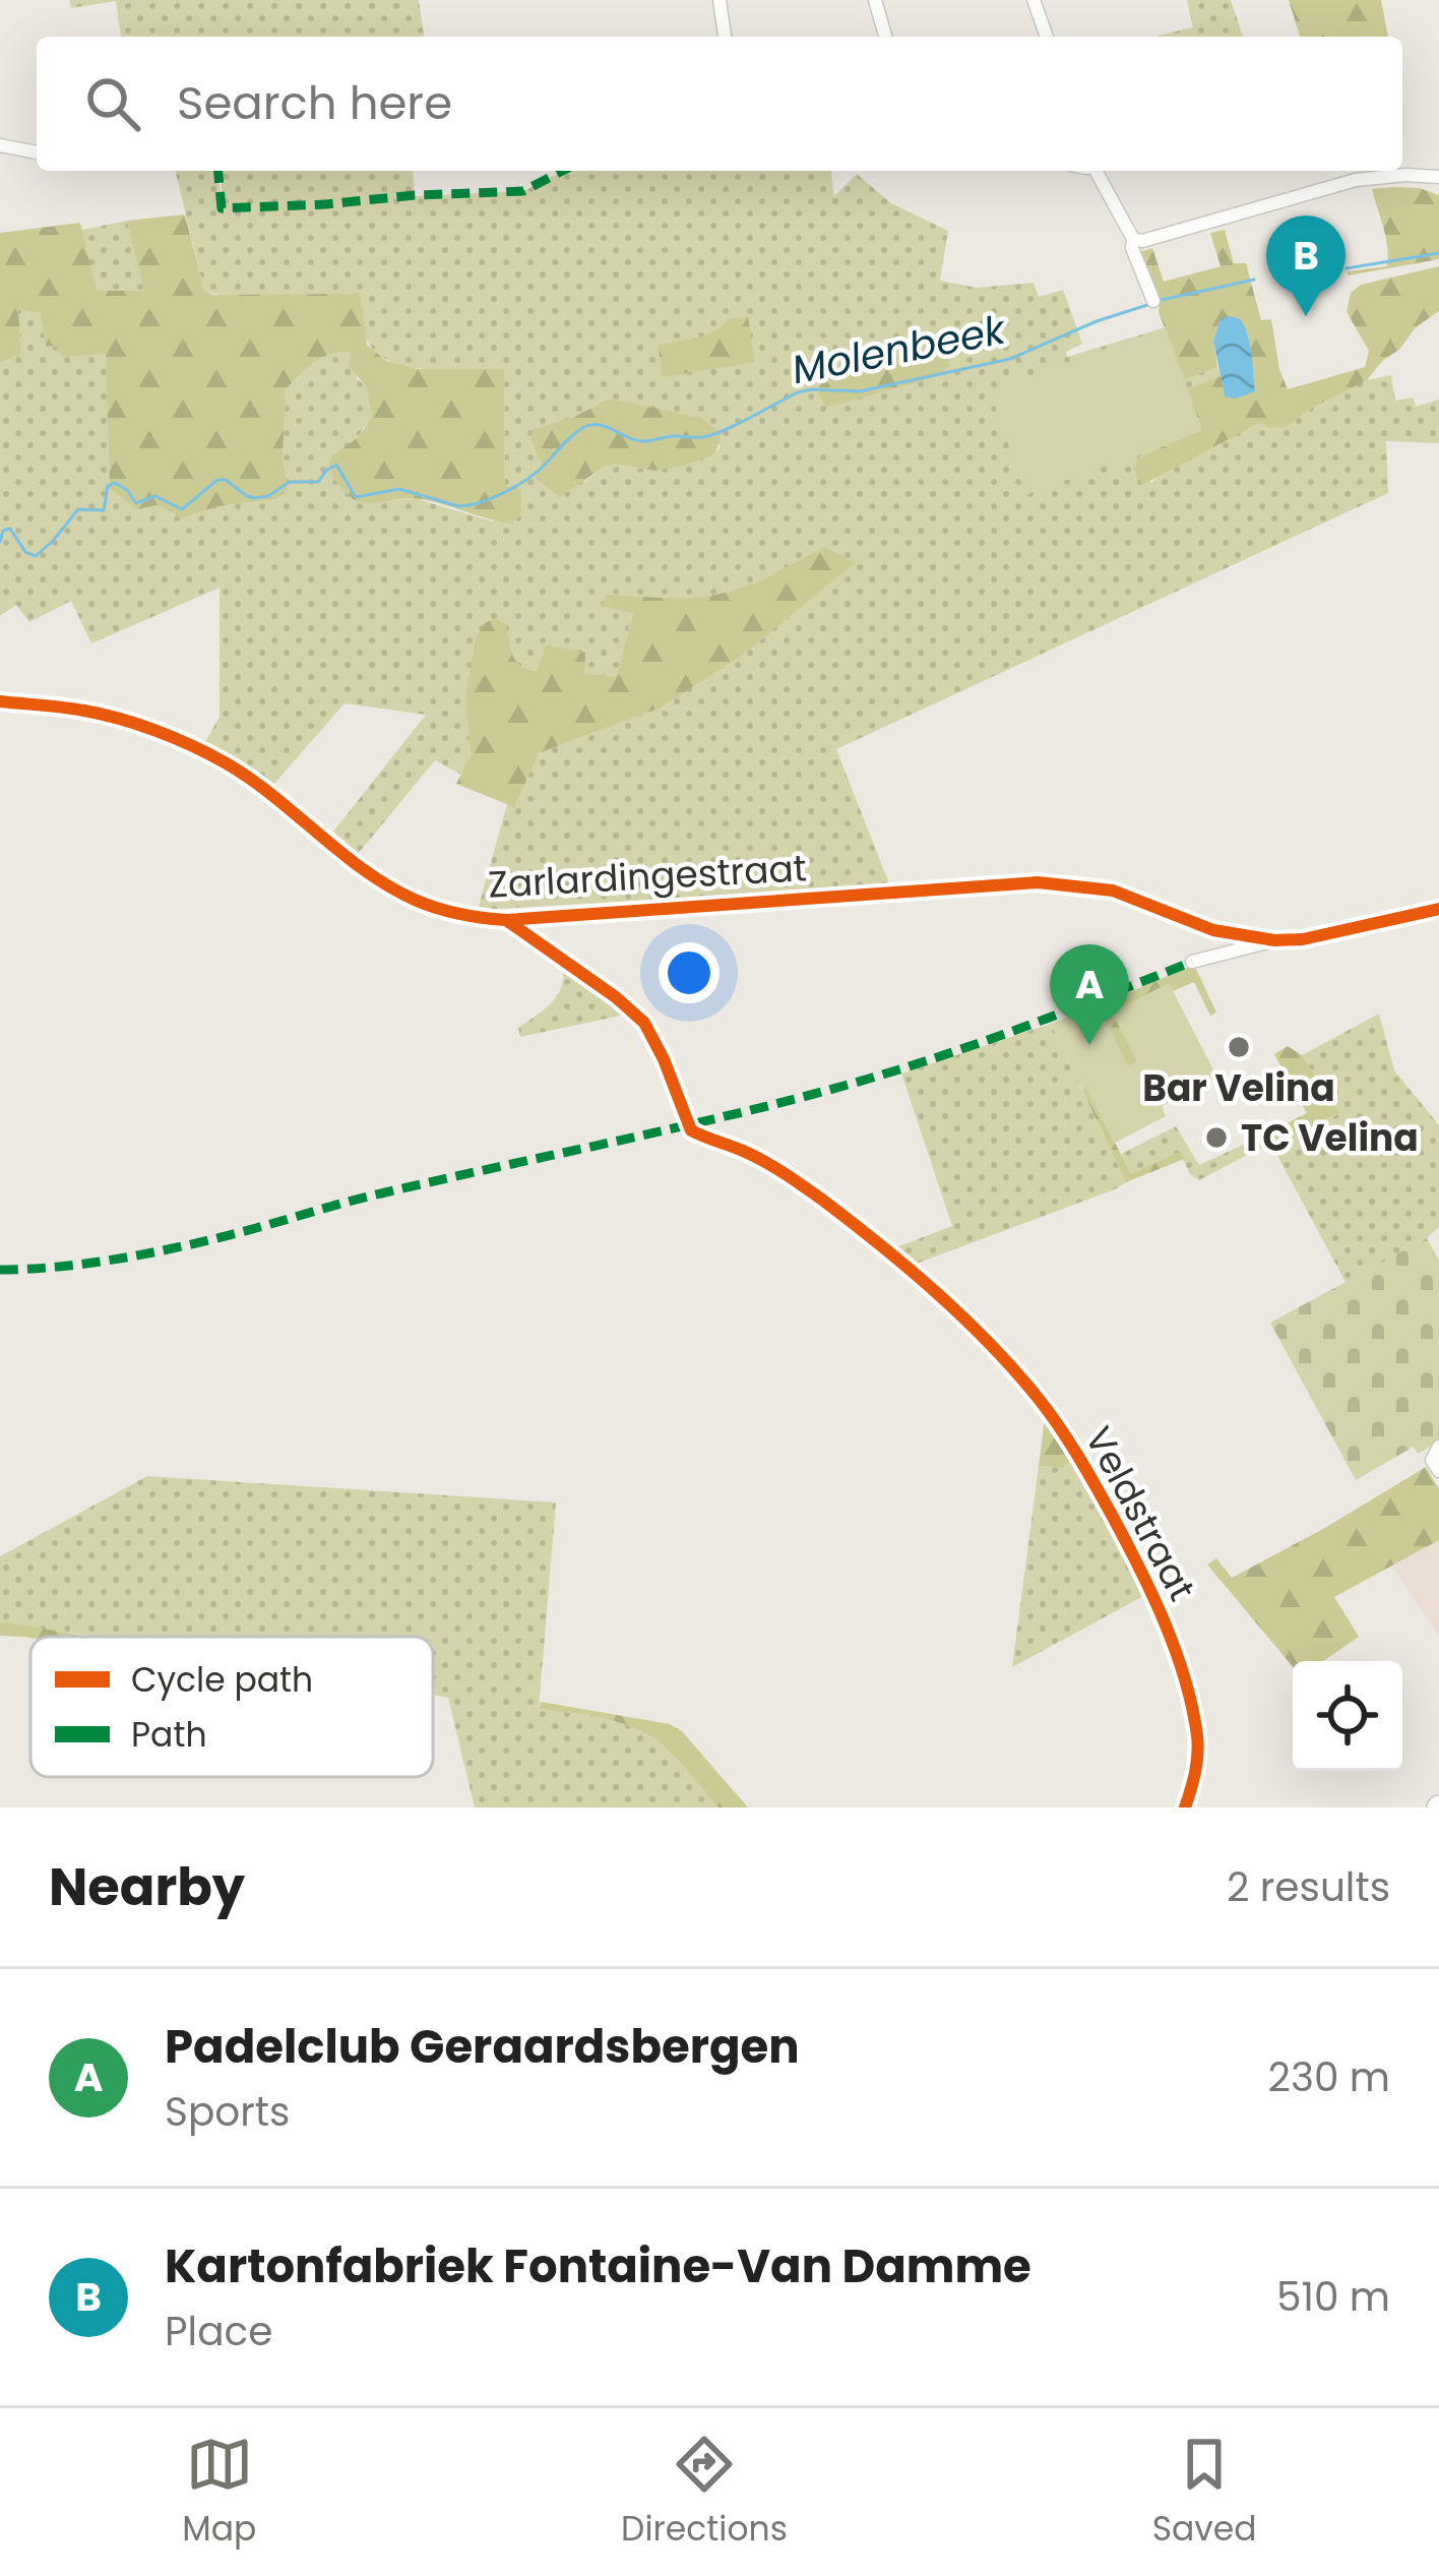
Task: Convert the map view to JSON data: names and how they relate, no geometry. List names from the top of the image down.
{
  "streets": {
    "street": ["Zarlardingestraat", "Veldstraat"]
  },
  "crossings": [
    ["Zarlardingestraat", "Veldstraat"]
  ],
  "water": ["Molenbeek"],
  "places": ["Bar Velina", "TC Velina"],
  "legend": ["Cycle path", "Path"],
  "page": {
    "search": "Search here",
    "pins": ["B", "A"],
    "heading": ["Nearby", "2 results"],
    "list": [
      {
        "mark": "A",
        "name": "Padelclub Geraardsbergen",
        "note": "Sports",
        "value": "230 m"
      },
      {
        "mark": "B",
        "name": "Kartonfabriek Fontaine-Van Damme",
        "note": "Place",
        "value": "510 m"
      }
    ],
    "nav": ["Map", "Directions", "Saved"]
  }
}
